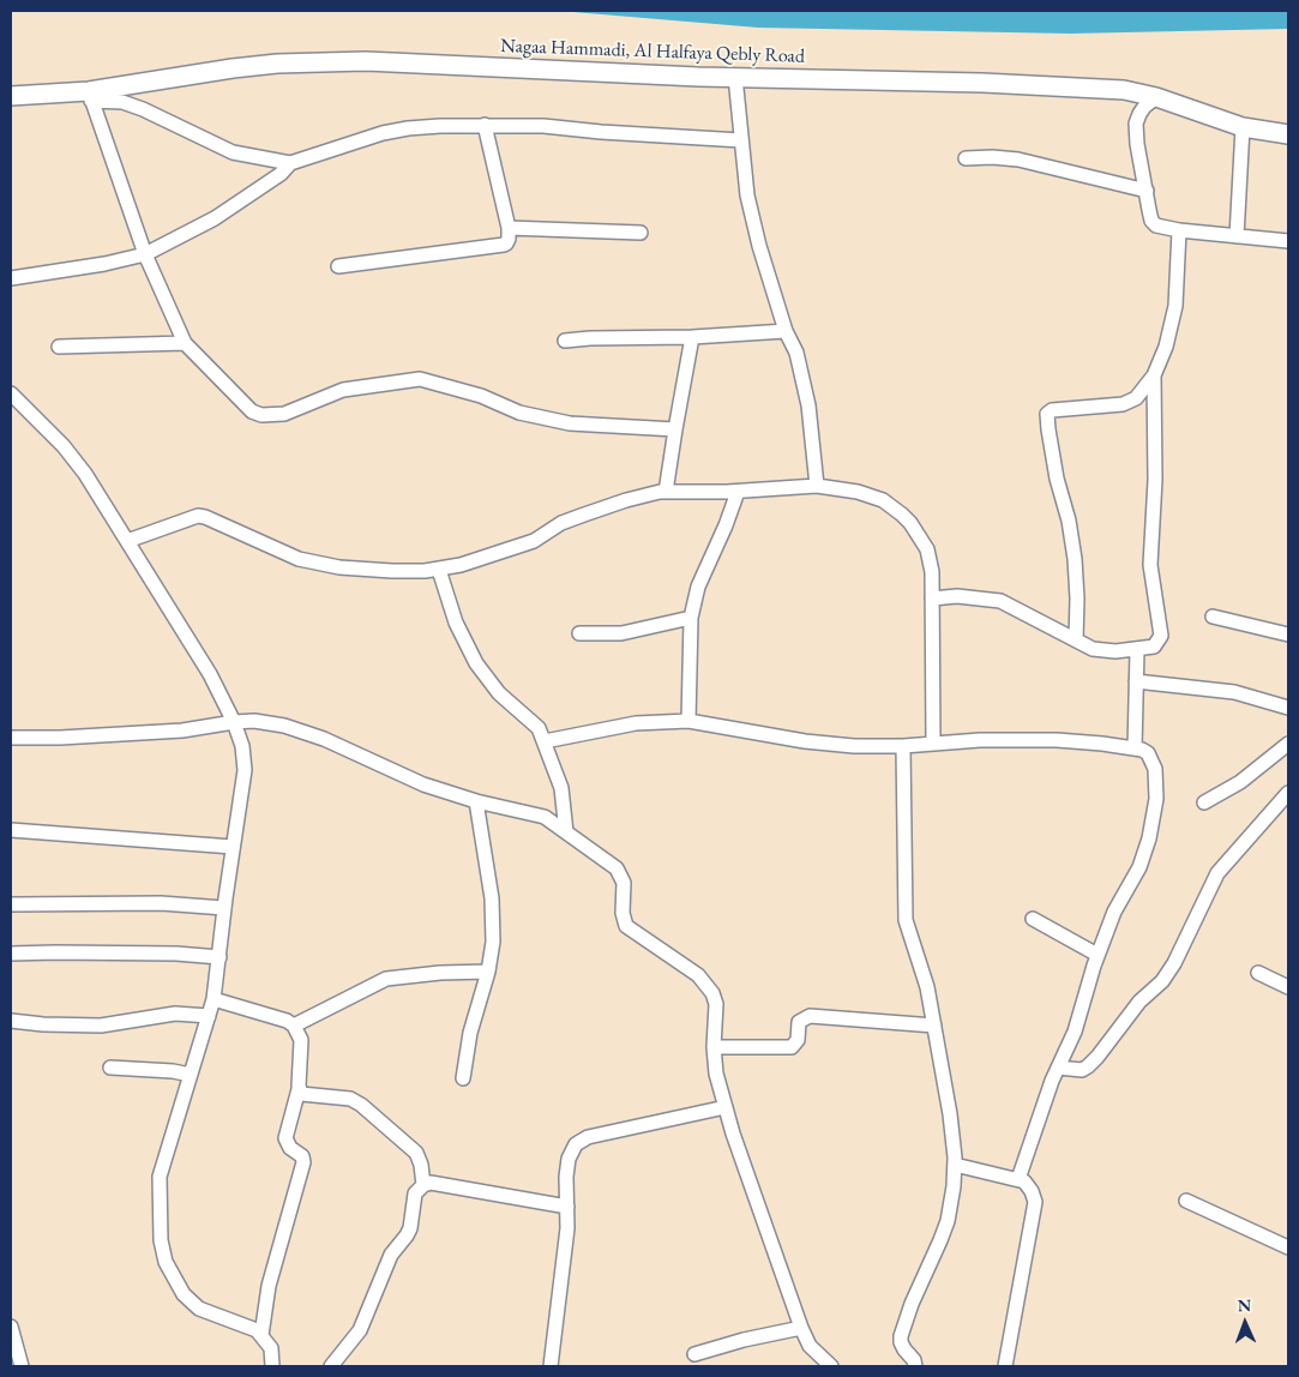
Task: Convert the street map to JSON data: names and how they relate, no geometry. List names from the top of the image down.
{
  "streets": {
    "main road": ["Nagaa Hammadi, Al Halfaya Qebly Road"]
  },
  "north": "top"
}
